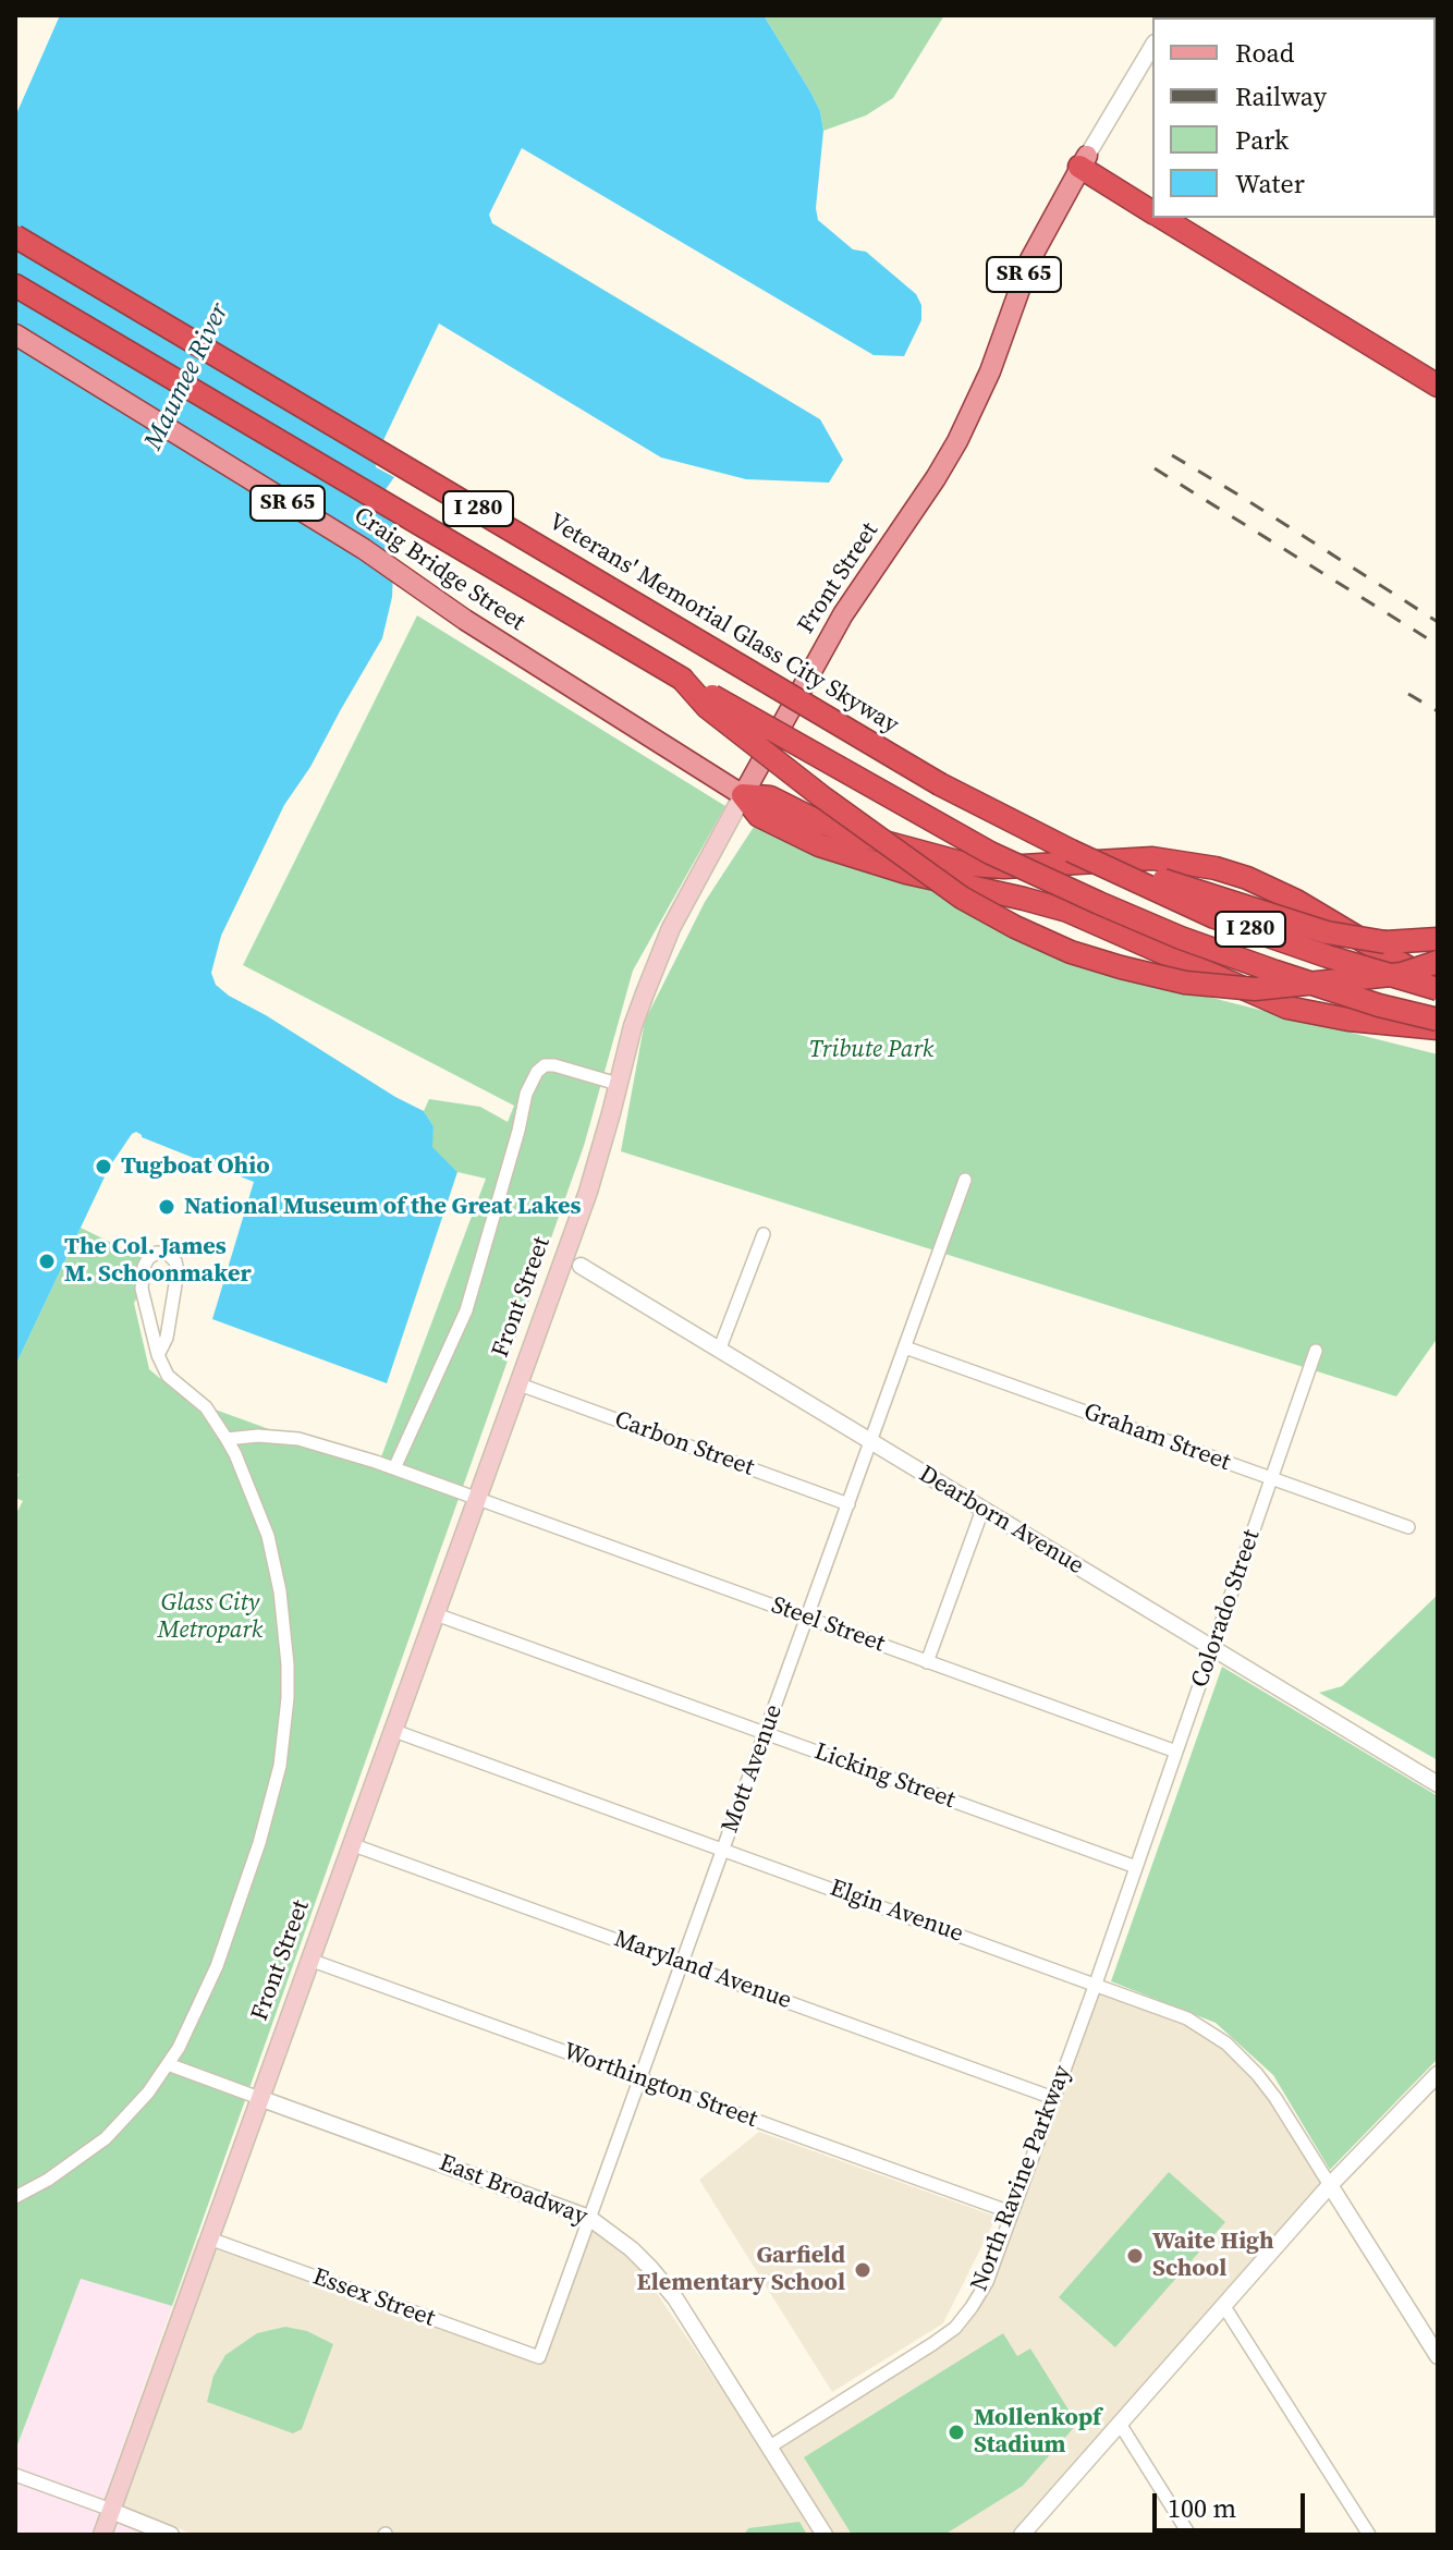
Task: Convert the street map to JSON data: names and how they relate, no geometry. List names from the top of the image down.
{
  "streets": {
    "highway": ["I 280", "Veterans' Memorial Glass City Skyway"],
    "main road": ["SR 65", "Craig Bridge Street", "Front Street"],
    "street": [
      "Graham Street",
      "Carbon Street",
      "Dearborn Avenue",
      "Colorado Street",
      "Steel Street",
      "Mott Avenue",
      "Licking Street",
      "Elgin Avenue",
      "Maryland Avenue",
      "Worthington Street",
      "North Ravine Parkway",
      "East Broadway",
      "Essex Street"
    ]
  },
  "crossings": [
    ["Craig Bridge Street", "Front Street"],
    ["Front Street", "Carbon Street"],
    ["Front Street", "Dearborn Avenue"],
    ["Front Street", "Steel Street"],
    ["Front Street", "Licking Street"],
    ["Front Street", "Elgin Avenue"],
    ["Front Street", "Maryland Avenue"],
    ["Front Street", "Worthington Street"],
    ["Front Street", "East Broadway"],
    ["Front Street", "Essex Street"],
    ["Graham Street", "Colorado Street"],
    ["Graham Street", "Mott Avenue"],
    ["Carbon Street", "Mott Avenue"],
    ["Dearborn Avenue", "Colorado Street"],
    ["Dearborn Avenue", "Mott Avenue"],
    ["Colorado Street", "Steel Street"],
    ["Colorado Street", "Licking Street"],
    ["Colorado Street", "North Ravine Parkway"],
    ["Steel Street", "Mott Avenue"],
    ["Mott Avenue", "Licking Street"],
    ["Mott Avenue", "Elgin Avenue"],
    ["Mott Avenue", "Maryland Avenue"],
    ["Mott Avenue", "Worthington Street"],
    ["Mott Avenue", "East Broadway"],
    ["Mott Avenue", "Essex Street"],
    ["Licking Street", "North Ravine Parkway"],
    ["Elgin Avenue", "North Ravine Parkway"],
    ["Maryland Avenue", "North Ravine Parkway"],
    ["Worthington Street", "North Ravine Parkway"],
    ["North Ravine Parkway", "East Broadway"]
  ],
  "water": ["Maumee River"],
  "parks": ["Tribute Park", "Glass City Metropark"],
  "places": [
    "Tugboat Ohio",
    "National Museum of the Great Lakes",
    "The Col. James M. Schoonmaker",
    "Waite High School",
    "Garfield Elementary School",
    "Mollenkopf Stadium"
  ],
  "legend": [
    "Road",
    "Railway",
    "Park",
    "Water"
  ],
  "scale_bar": "100 m"
}
